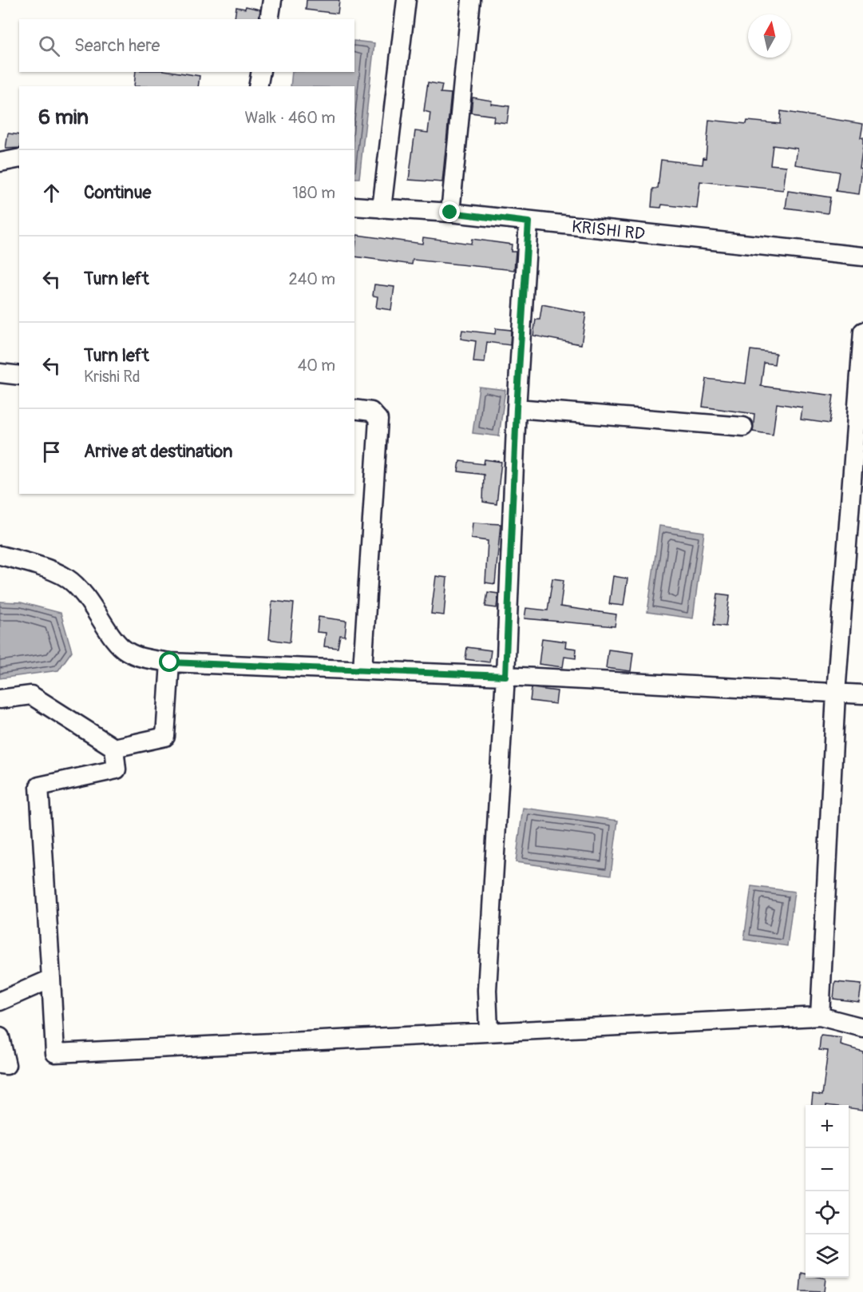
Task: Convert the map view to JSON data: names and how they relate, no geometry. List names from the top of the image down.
{
  "streets": {
    "street": ["KRISHI RD"]
  },
  "north": "top",
  "page": {
    "search": "Search here",
    "heading": ["6 min", "Walk · 460 m"],
    "list": [
      ["Continue", "180 m"],
      ["Turn left", "240 m"],
      ["Turn left", "Krishi Rd", "40 m"],
      "Arrive at destination"
    ],
    "map_buttons": ["+", "−"]
  }
}
